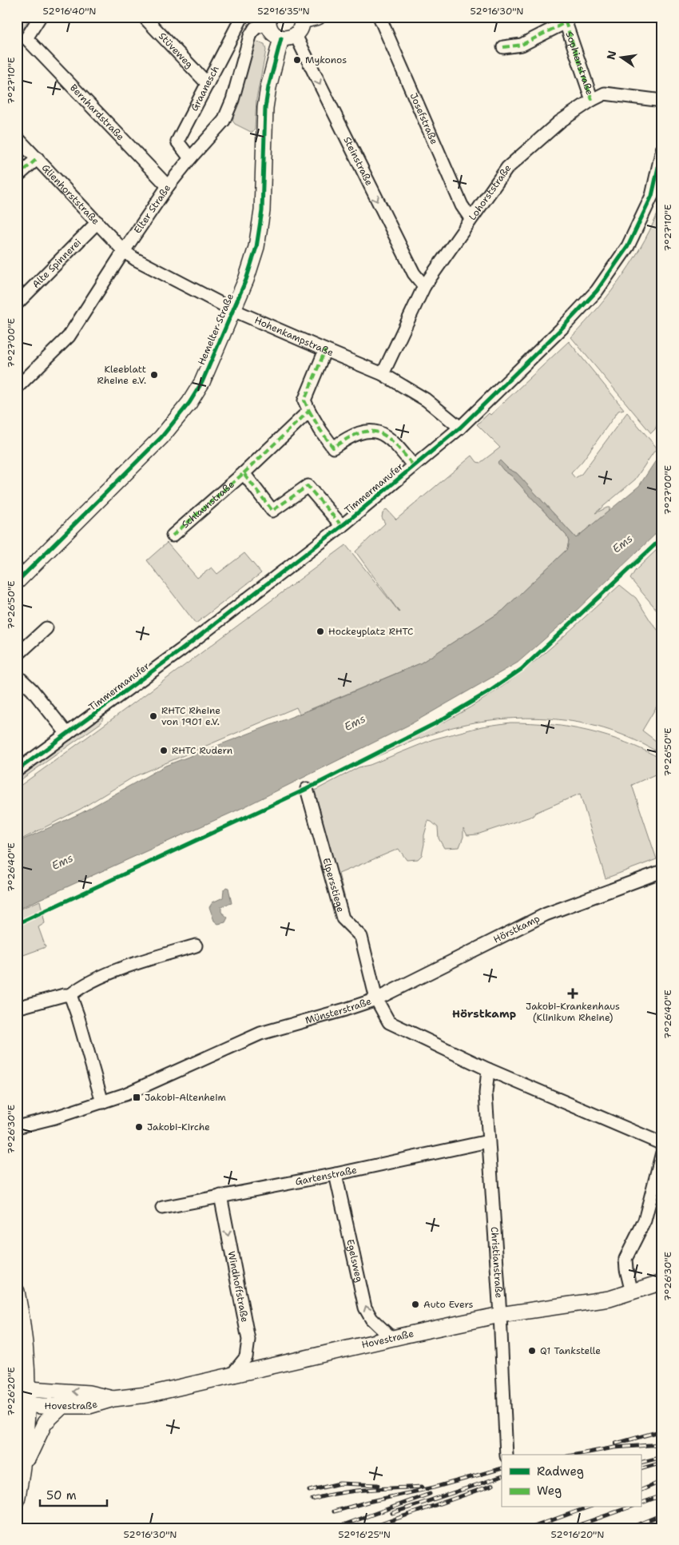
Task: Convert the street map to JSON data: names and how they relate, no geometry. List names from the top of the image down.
{
  "streets": {
    "main road": ["Hemelter Straße", "Hovestraße"],
    "street": [
      "Stüveweg",
      "Sophienstraße",
      "Graanesch",
      "Bernhardstraße",
      "Josefstraße",
      "Steinstraße",
      "Lohorststraße",
      "Glienhorststraße",
      "Elter Straße",
      "Alte Spinnerei",
      "Hohenkampstraße",
      "Timmermanufer",
      "Schlaunstraße",
      "Elpersstiege",
      "Hörstkamp",
      "Münsterstraße",
      "Gartenstraße",
      "Egelsweg",
      "Christianstraße",
      "Windhoffstraße"
    ]
  },
  "crossings": [
    ["Stüveweg", "Graanesch"],
    ["Sophienstraße", "Lohorststraße"],
    ["Graanesch", "Elter Straße"],
    ["Bernhardstraße", "Elter Straße"],
    ["Josefstraße", "Lohorststraße"],
    ["Steinstraße", "Lohorststraße"],
    ["Steinstraße", "Hemelter Straße"],
    ["Lohorststraße", "Hohenkampstraße"],
    ["Glienhorststraße", "Elter Straße"],
    ["Glienhorststraße", "Alte Spinnerei"],
    ["Glienhorststraße", "Hohenkampstraße"],
    ["Elter Straße", "Hohenkampstraße"],
    ["Hemelter Straße", "Hohenkampstraße"],
    ["Hohenkampstraße", "Timmermanufer"],
    ["Timmermanufer", "Schlaunstraße"],
    ["Elpersstiege", "Hörstkamp"],
    ["Elpersstiege", "Münsterstraße"],
    ["Hörstkamp", "Münsterstraße"],
    ["Münsterstraße", "Christianstraße"],
    ["Gartenstraße", "Egelsweg"],
    ["Gartenstraße", "Christianstraße"],
    ["Gartenstraße", "Windhoffstraße"],
    ["Egelsweg", "Hovestraße"],
    ["Christianstraße", "Hovestraße"],
    ["Windhoffstraße", "Hovestraße"]
  ],
  "one_way": ["Steinstraße", "Egelsweg", "Windhoffstraße"],
  "districts": ["Hörstkamp"],
  "water": ["Ems"],
  "places": {
    "other": [
      "Mykonos",
      "Kleeblatt Rheine e.V.",
      "Hockeyplatz RHTC",
      "RHTC Rheine von 1901 e.V.",
      "RHTC Rudern",
      "Jakobi-Kirche",
      "Auto Evers",
      "Q1 Tankstelle"
    ],
    "health": ["Jakobi-Krankenhaus (Klinikum Rheine)"],
    "transit": ["Jakobi-Altenheim"]
  },
  "legend": ["Radweg", "Weg"],
  "scale_bar": "50 m",
  "north": "left",
  "coordinates": [
    "52°16'40\"N",
    "52°16'35\"N",
    "52°16'30\"N",
    "7°27'10\"E",
    "7°27'00\"E",
    "7°26'50\"E",
    "7°26'40\"E",
    "7°26'30\"E",
    "7°26'20\"E",
    "52°16'25\"N",
    "52°16'20\"N"
  ]
}
